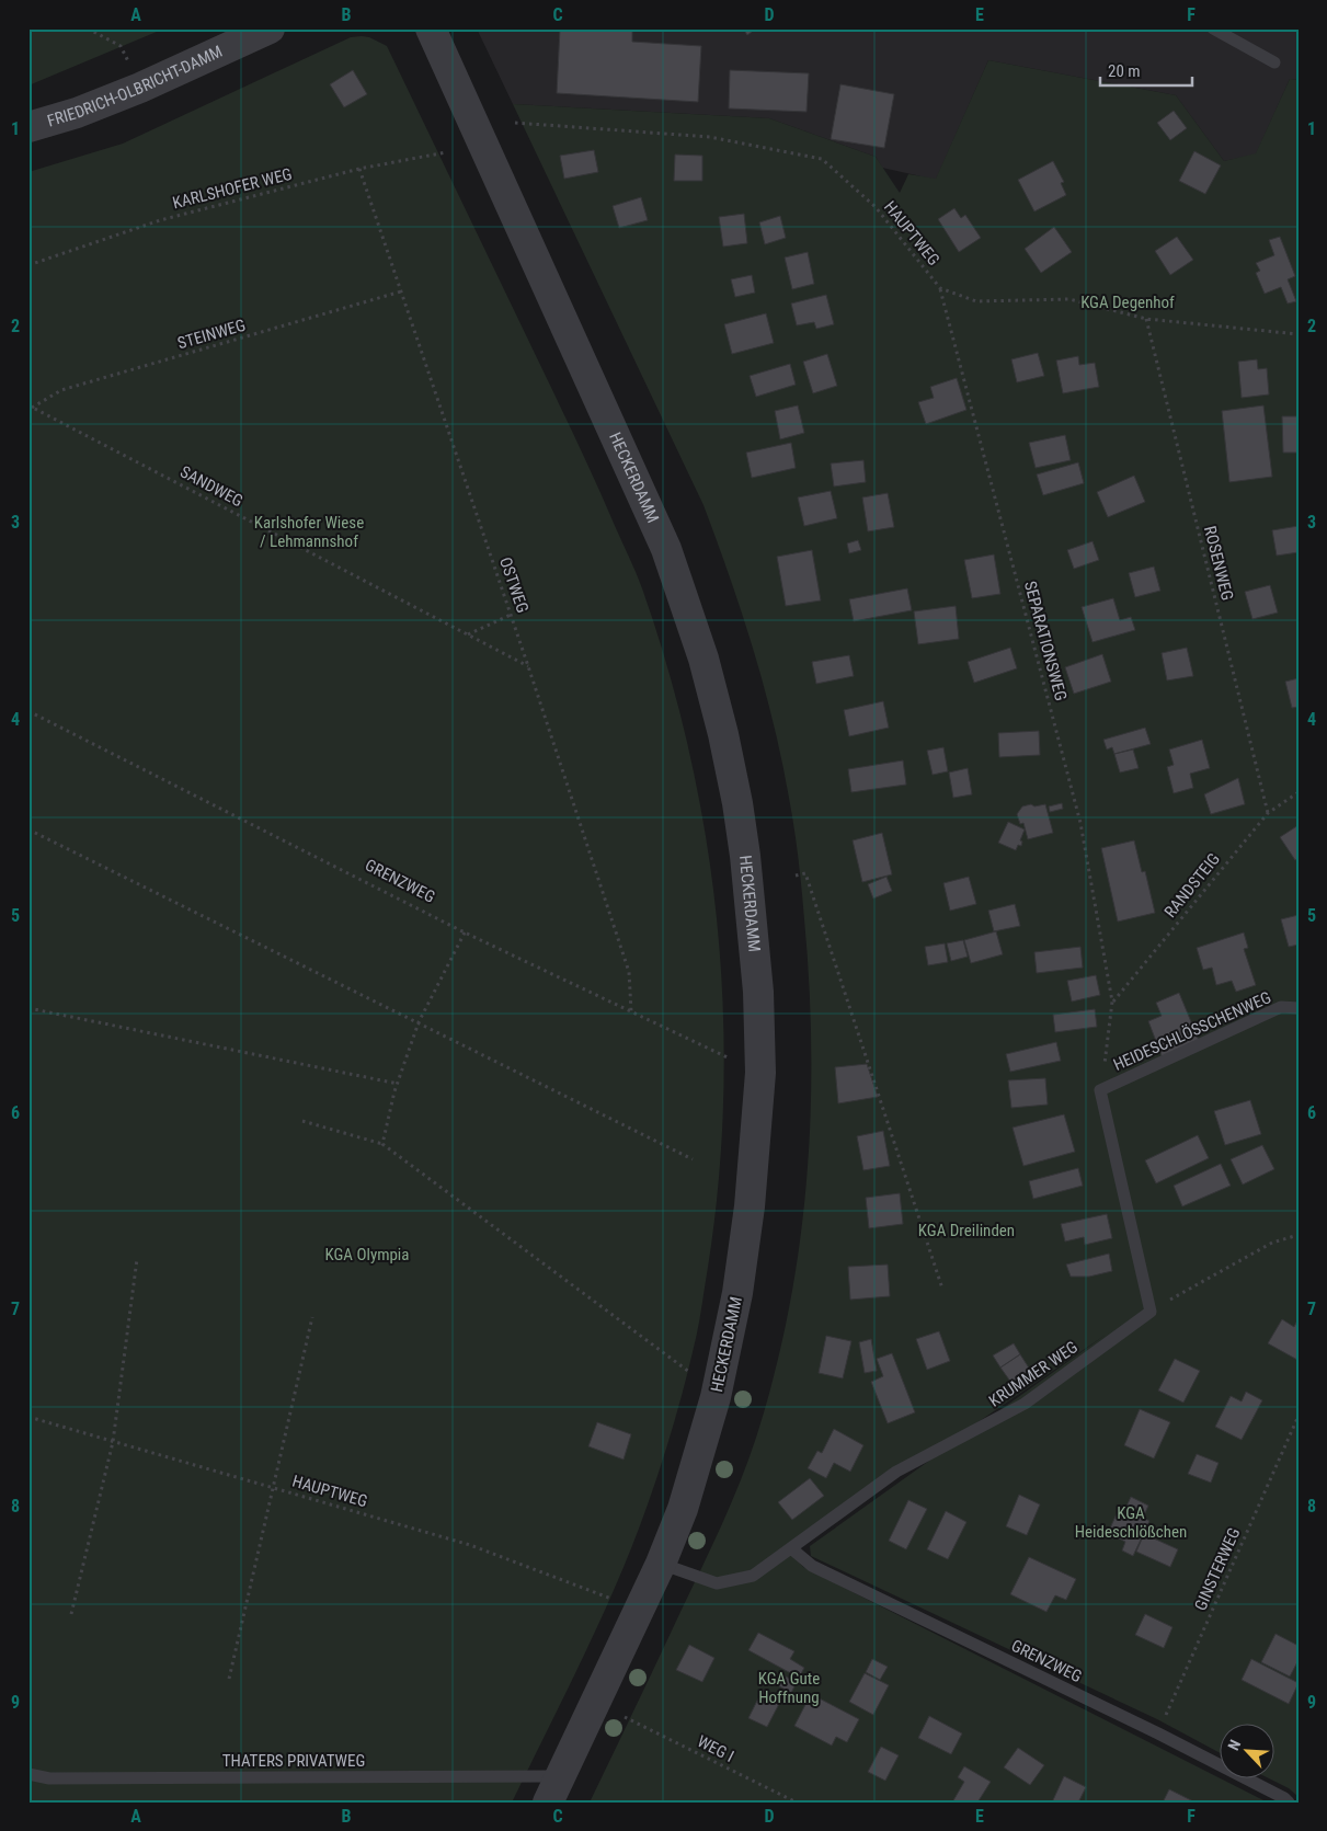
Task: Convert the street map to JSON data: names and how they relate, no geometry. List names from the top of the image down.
{
  "streets": {
    "street": ["FRIEDRICH-OLBRICHT-DAMM", "HECKERDAMM"],
    "lane": [
      "GRENZWEG",
      "HEIDESCHLÖSSCHENWEG",
      "KRUMMER WEG",
      "THATERS PRIVATWEG"
    ],
    "path": [
      "KARLSHOFER WEG",
      "HAUPTWEG",
      "STEINWEG",
      "SANDWEG",
      "ROSENWEG",
      "OSTWEG",
      "SEPARATIONSWEG",
      "RANDSTEIG",
      "GINSTERWEG",
      "WEG I"
    ]
  },
  "crossings": [
    ["KARLSHOFER WEG", "OSTWEG"],
    ["HAUPTWEG", "ROSENWEG"],
    ["HAUPTWEG", "SEPARATIONSWEG"],
    ["STEINWEG", "SANDWEG"],
    ["STEINWEG", "OSTWEG"],
    ["HECKERDAMM", "GRENZWEG"],
    ["HECKERDAMM", "KRUMMER WEG"],
    ["HECKERDAMM", "THATERS PRIVATWEG"],
    ["SANDWEG", "OSTWEG"],
    ["ROSENWEG", "RANDSTEIG"],
    ["OSTWEG", "GRENZWEG"],
    ["SEPARATIONSWEG", "RANDSTEIG"],
    ["GRENZWEG", "KRUMMER WEG"],
    ["GRENZWEG", "GINSTERWEG"]
  ],
  "parks": [
    "KGA Degenhof",
    "Karlshofer Wiese / Lehmannshof",
    "KGA Dreilinden",
    "KGA Olympia",
    "KGA Heideschlößchen",
    "KGA Gute Hoffnung"
  ],
  "scale_bar": "20 m",
  "north": "top left",
  "grid": {
    "columns": [
      "A",
      "B",
      "C",
      "D",
      "E",
      "F"
    ],
    "rows": [
      "1",
      "2",
      "3",
      "4",
      "5",
      "6",
      "7",
      "8",
      "9"
    ]
  }
}
